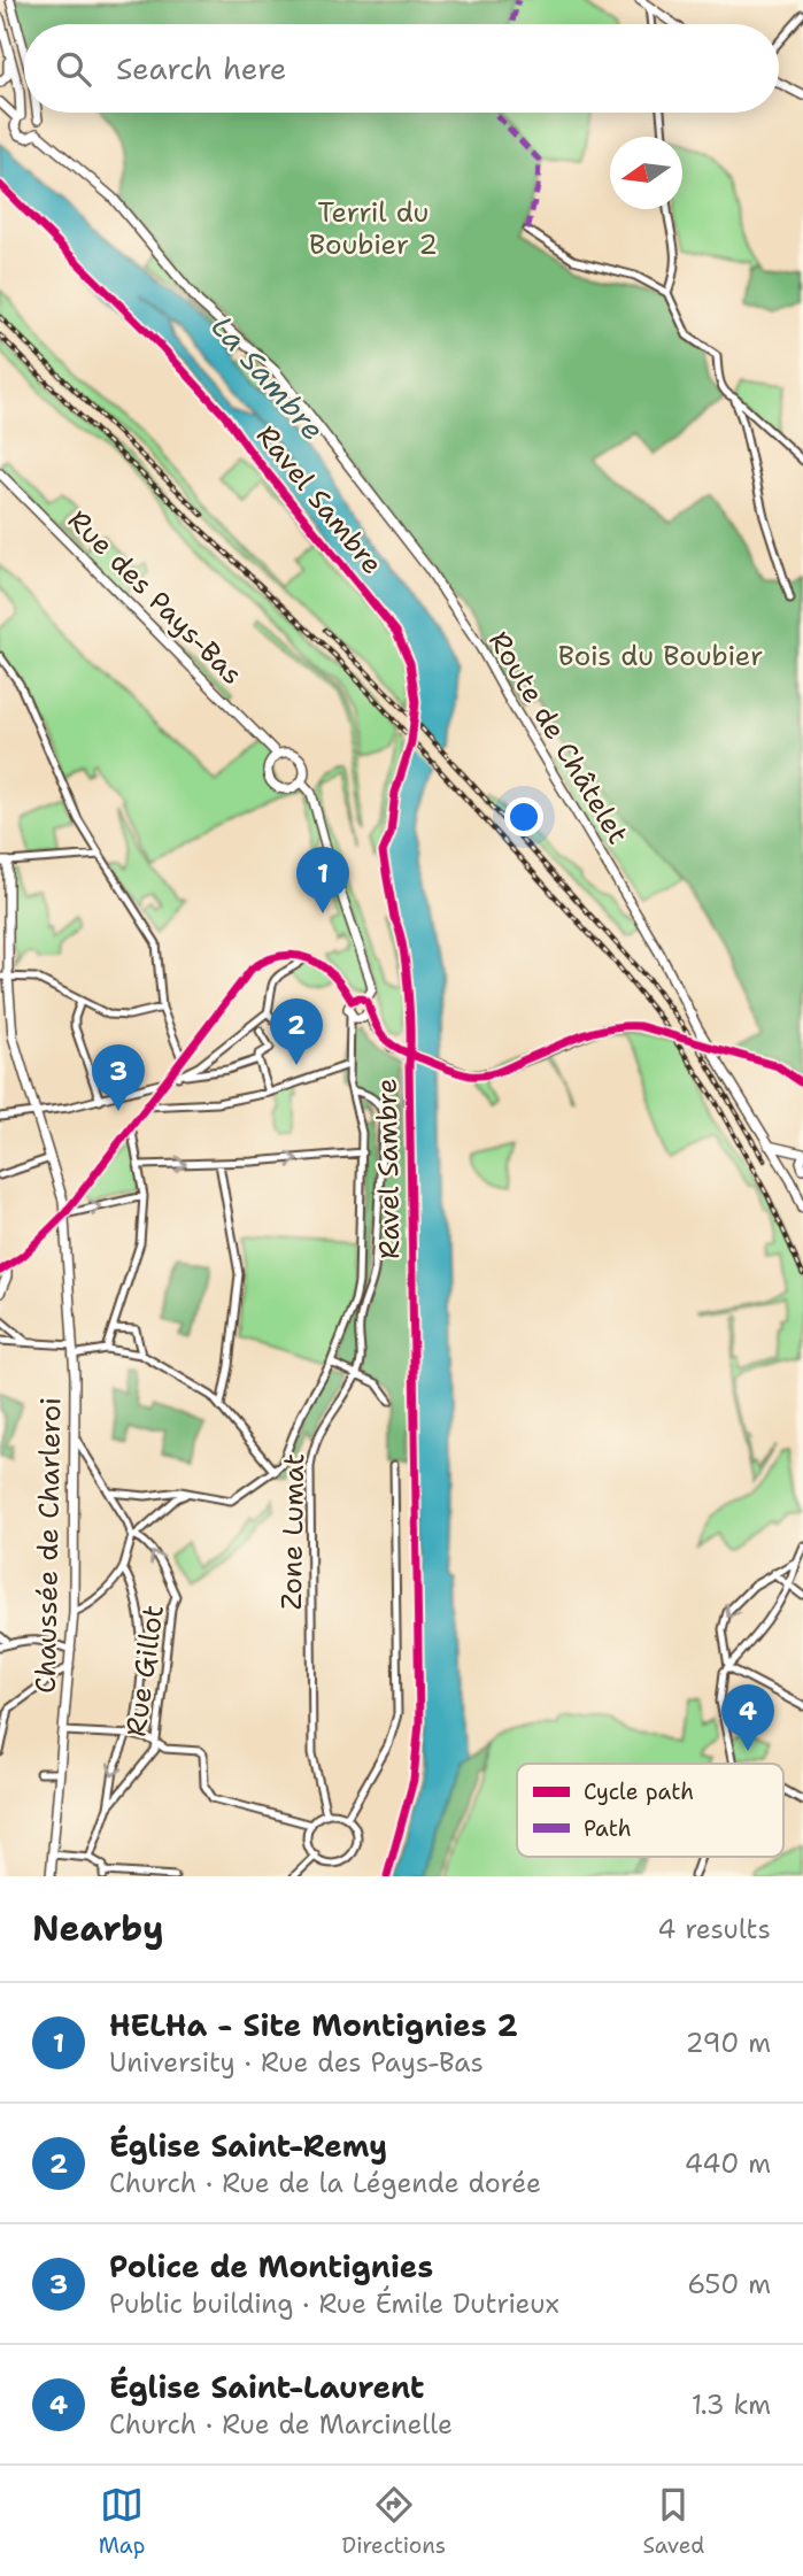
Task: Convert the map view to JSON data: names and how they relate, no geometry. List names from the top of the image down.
{
  "streets": {
    "main road": ["Rue des Pays-Bas", "Route de Châtelet", "Chaussée de Charleroi"],
    "street": ["Zone Lumat", "Rue Gillot"],
    "cycle path": ["Ravel Sambre"]
  },
  "crossings": [
    ["Chaussée de Charleroi", "Rue Gillot"]
  ],
  "water": ["La Sambre"],
  "parks": ["Terril du Boubier 2", "Bois du Boubier"],
  "legend": ["Cycle path", "Path"],
  "north": "left",
  "page": {
    "search": "Search here",
    "pins": [
      "1",
      "2",
      "3",
      "4"
    ],
    "heading": ["Nearby", "4 results"],
    "list": [
      {
        "mark": "1",
        "name": "HELHa - Site Montignies 2",
        "note": "University · Rue des Pays-Bas",
        "value": "290 m"
      },
      {
        "mark": "2",
        "name": "Église Saint-Remy",
        "note": "Church · Rue de la Légende dorée",
        "value": "440 m"
      },
      {
        "mark": "3",
        "name": "Police de Montignies",
        "note": "Public building · Rue Émile Dutrieux",
        "value": "650 m"
      },
      {
        "mark": "4",
        "name": "Église Saint-Laurent",
        "note": "Church · Rue de Marcinelle",
        "value": "1.3 km"
      }
    ],
    "nav": ["Map", "Directions", "Saved"]
  }
}
